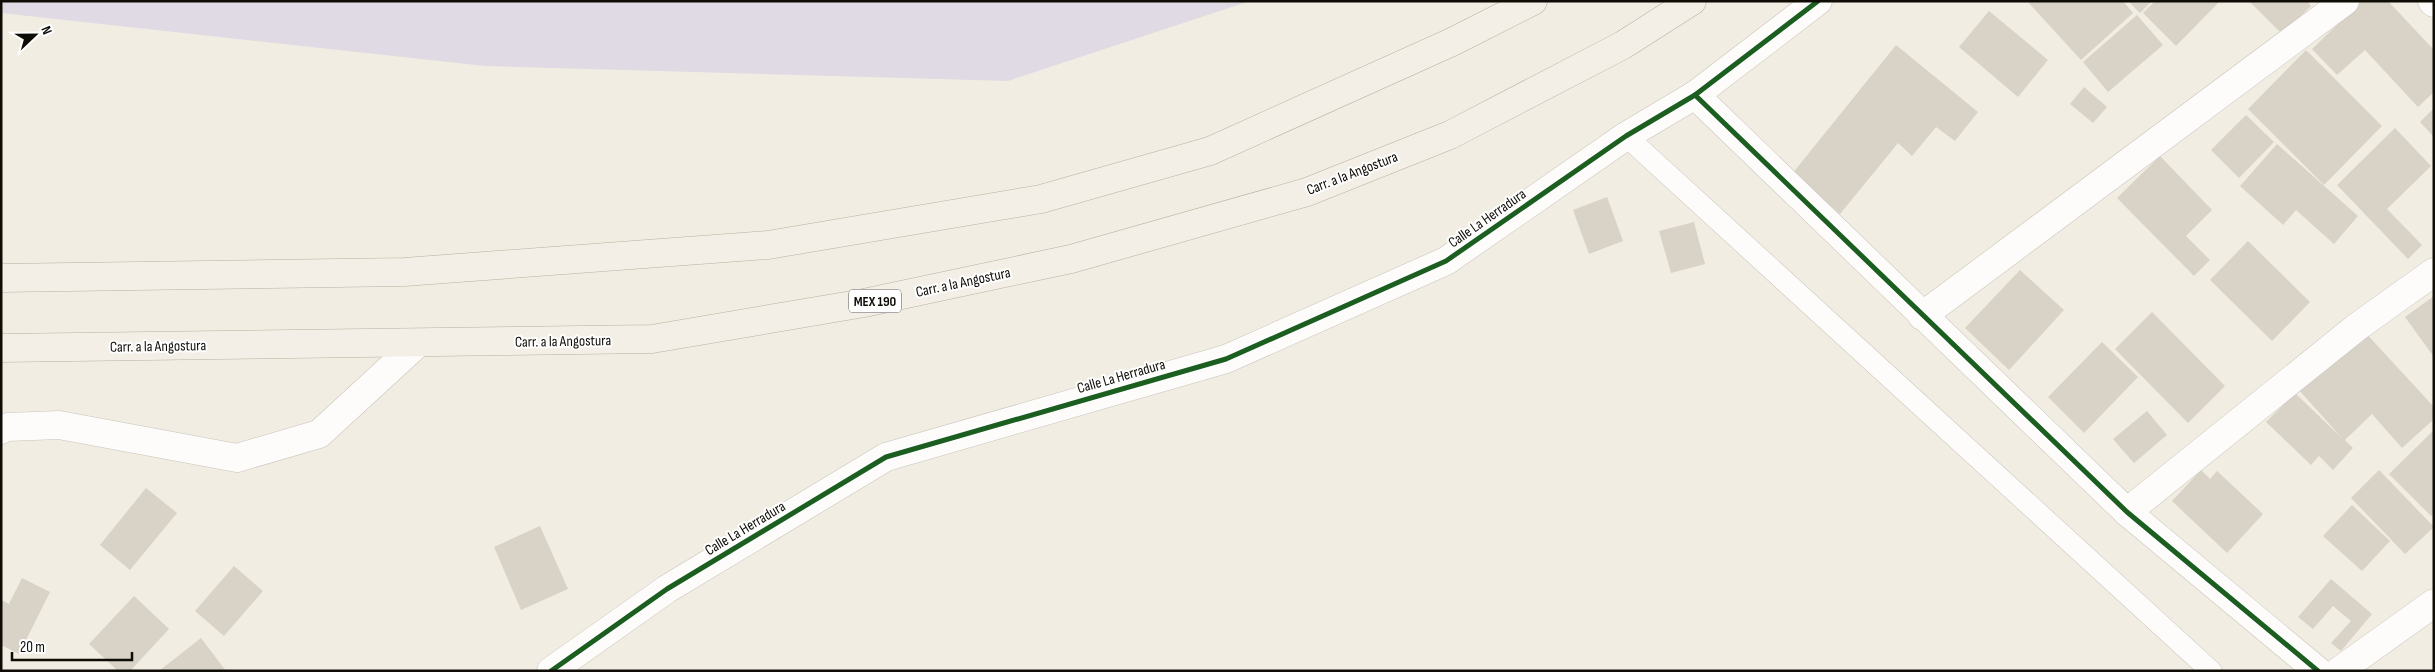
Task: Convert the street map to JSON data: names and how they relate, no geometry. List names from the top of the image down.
{
  "streets": {
    "main road": ["Carr. a la Angostura", "MEX 190"],
    "street": ["Calle La Herradura"]
  },
  "scale_bar": "20 m",
  "north": "right"
}
